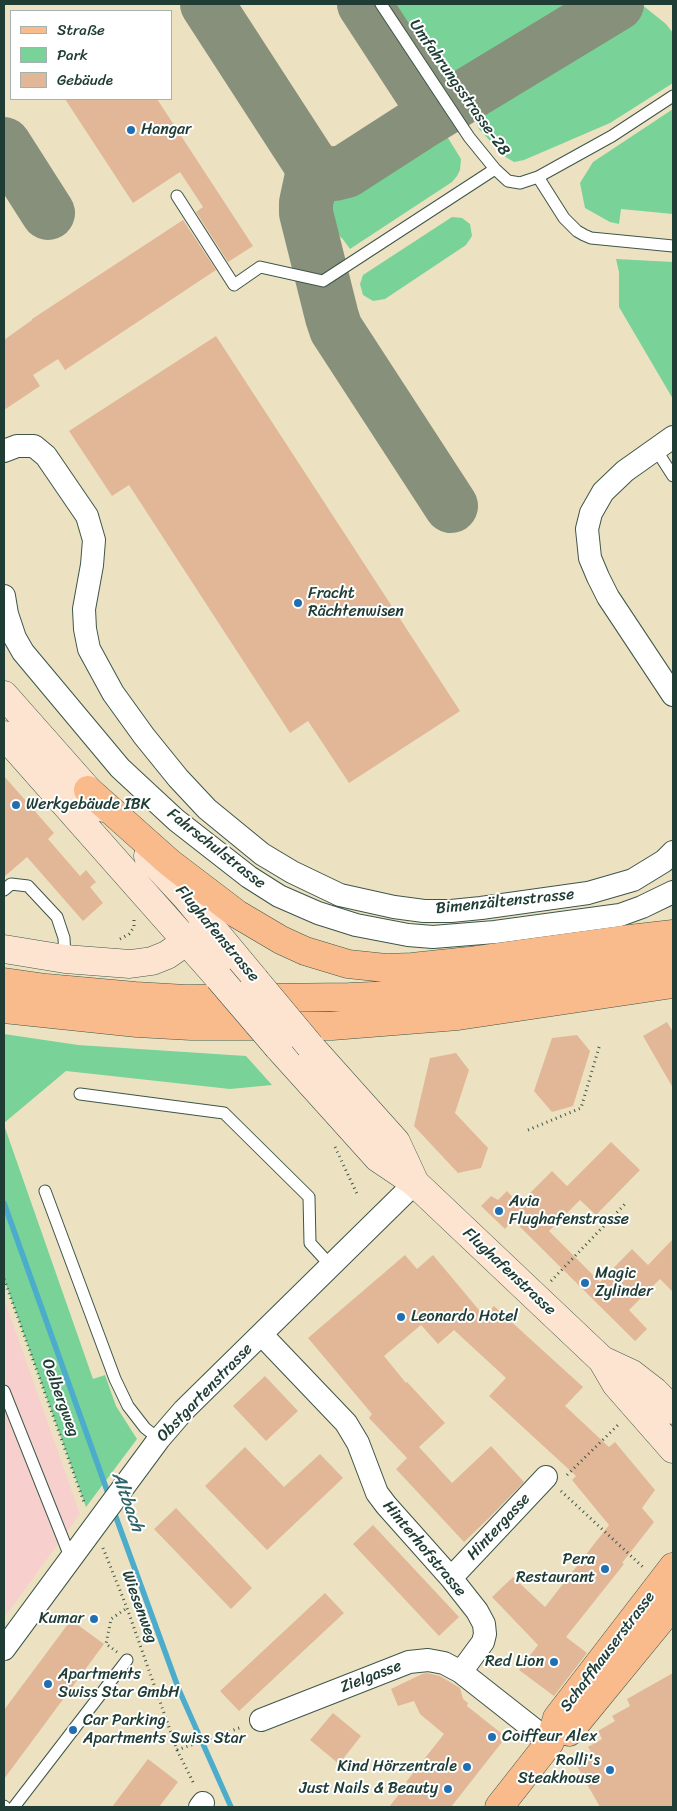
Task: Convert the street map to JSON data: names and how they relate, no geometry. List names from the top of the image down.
{
  "streets": {
    "main road": ["Flughafenstrasse", "Schaffhauserstrasse"],
    "street": [
      "Fahrschulstrasse",
      "Bimenzältenstrasse",
      "Obstgartenstrasse",
      "Hintergasse",
      "Hinterhofstrasse",
      "Zielgasse"
    ],
    "lane": ["Umfahrungsstrasse-28"],
    "path": ["Oelbergweg", "Wiesenweg"]
  },
  "crossings": [
    ["Flughafenstrasse", "Obstgartenstrasse"],
    ["Obstgartenstrasse", "Oelbergweg"],
    ["Obstgartenstrasse", "Hinterhofstrasse"],
    ["Obstgartenstrasse", "Wiesenweg"],
    ["Oelbergweg", "Wiesenweg"],
    ["Hintergasse", "Hinterhofstrasse"],
    ["Hinterhofstrasse", "Zielgasse"],
    ["Schaffhauserstrasse", "Zielgasse"]
  ],
  "water": ["Altbach"],
  "places": [
    "Hangar",
    "Fracht Rächtenwisen",
    "Werkgebäude IBK",
    "Avia Flughafenstrasse",
    "Magic Zylinder",
    "Leonardo Hotel",
    "Pera Restaurant",
    "Kumar",
    "Red Lion",
    "Apartments Swiss Star GmbH",
    "Car Parking Apartments Swiss Star",
    "Coiffeur Alex",
    "Kind Hörzentrale",
    "Rolli's Steakhouse",
    "Just Nails & Beauty"
  ],
  "legend": ["Straße", "Park", "Gebäude"]
}
